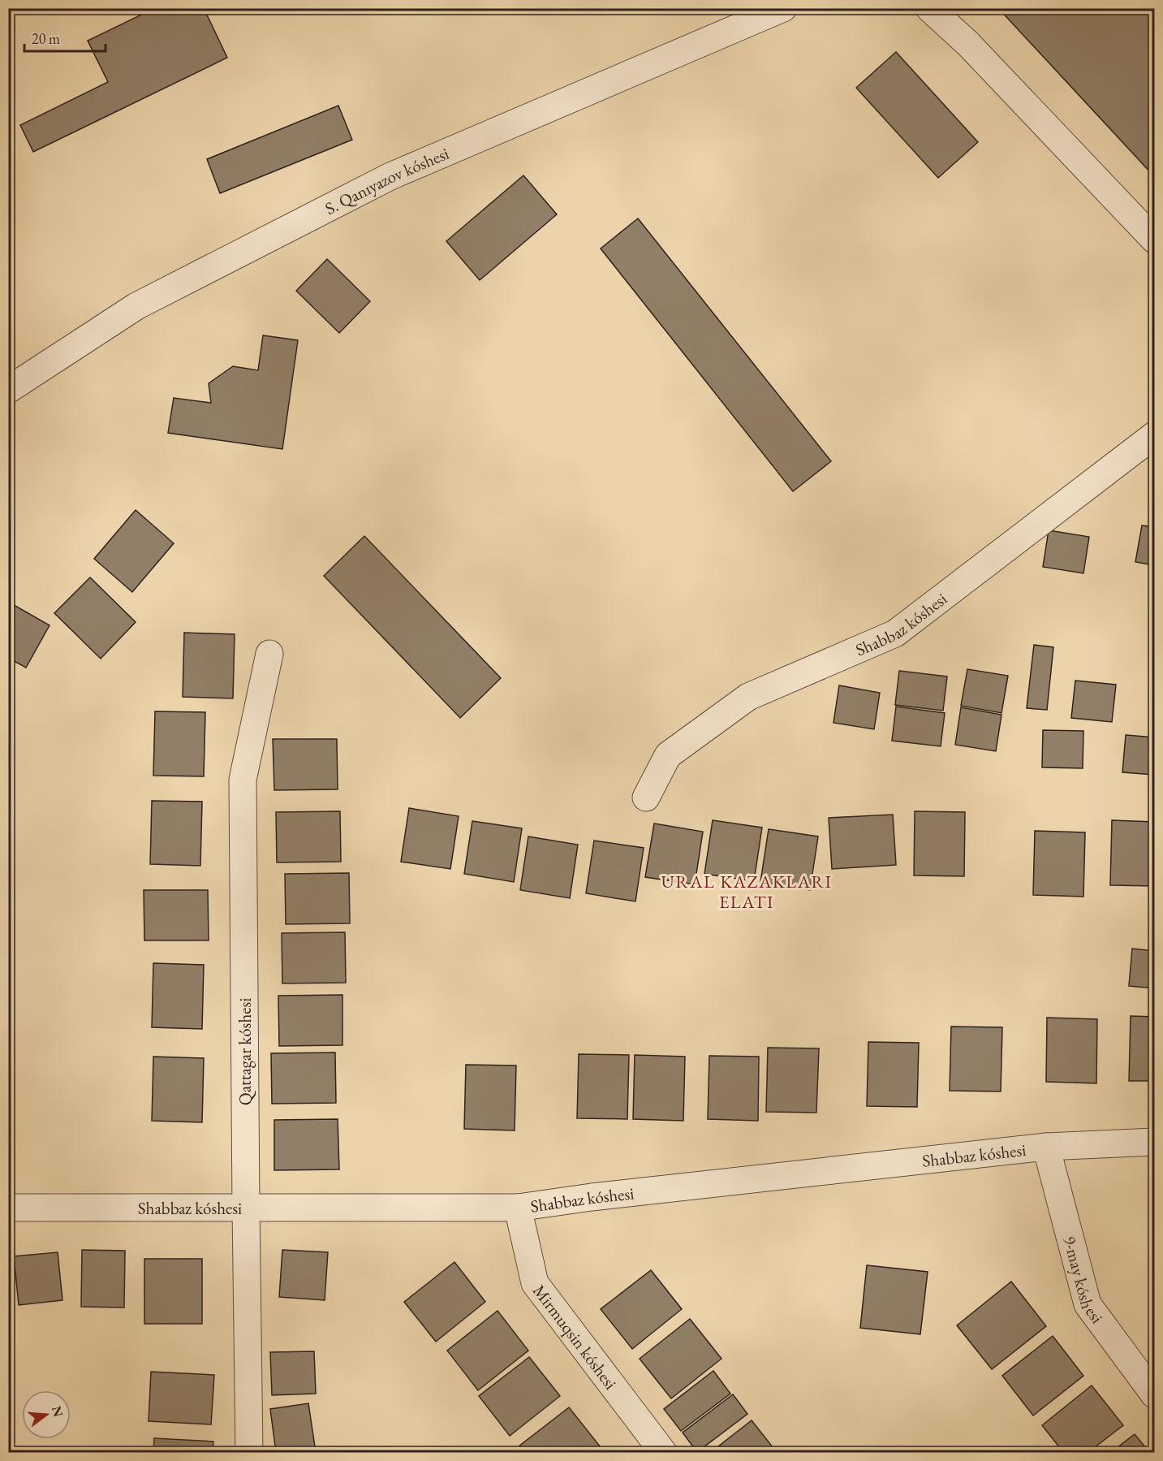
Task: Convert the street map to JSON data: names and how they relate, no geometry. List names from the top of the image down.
{
  "streets": {
    "street": [
      "S. Qanıyazov kóshesi",
      "Shabbaz kóshesi",
      "Qattagar kóshesi",
      "9-may kóshesi",
      "Mirmuqsin kóshesi"
    ]
  },
  "crossings": [
    ["Shabbaz kóshesi", "Qattagar kóshesi"],
    ["Shabbaz kóshesi", "9-may kóshesi"],
    ["Shabbaz kóshesi", "Mirmuqsin kóshesi"]
  ],
  "districts": ["URAL KAZAKLARI ELATI"],
  "scale_bar": "20 m",
  "north": "right"
}
